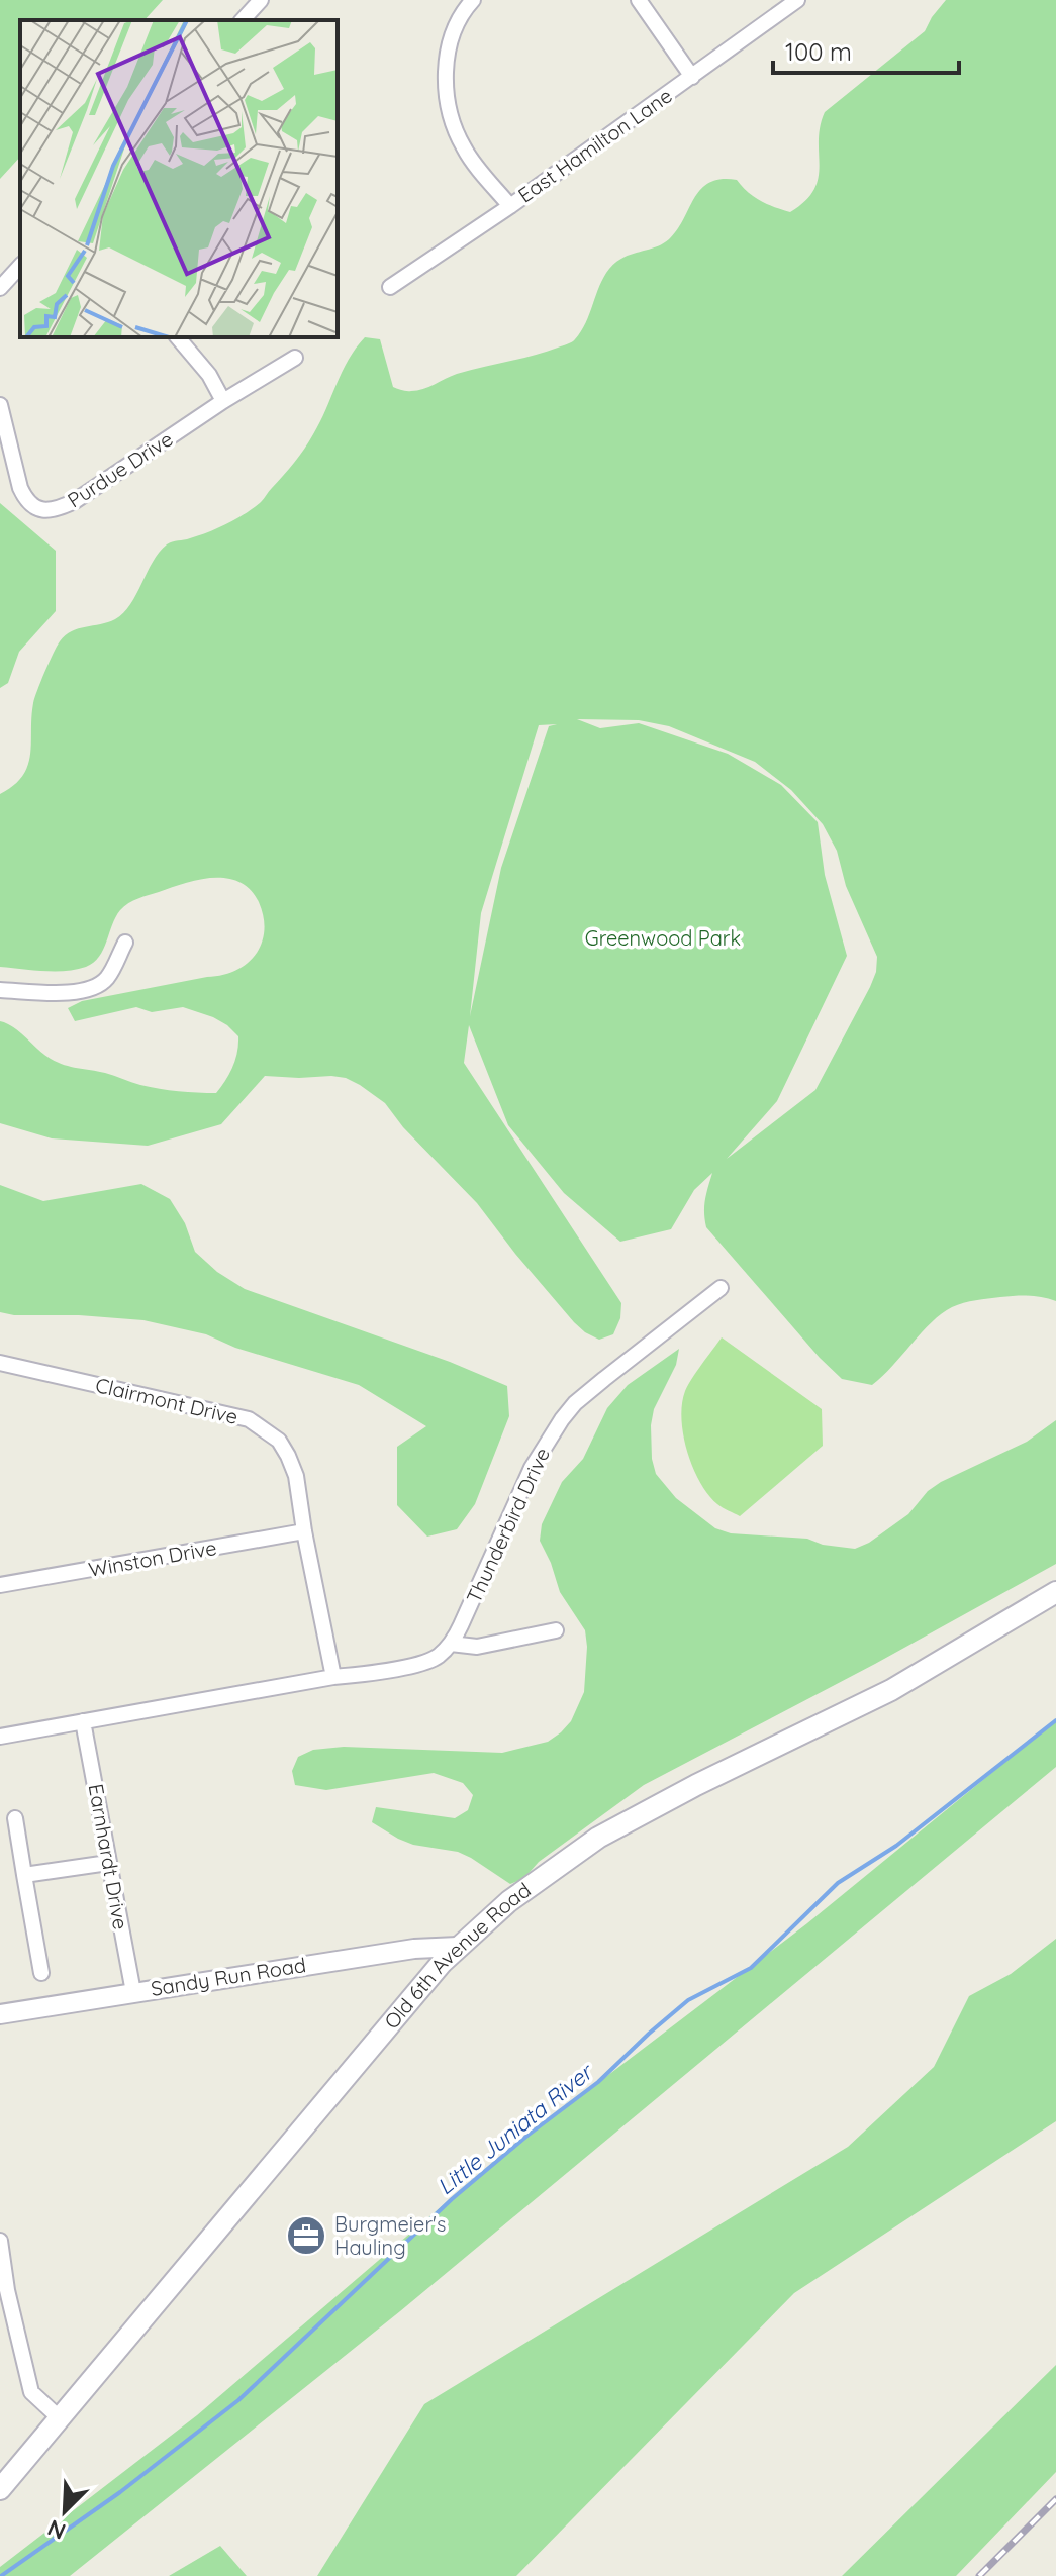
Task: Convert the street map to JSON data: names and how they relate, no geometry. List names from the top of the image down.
{
  "streets": {
    "main road": ["Old 6th Avenue Road"],
    "street": [
      "East Hamilton Lane",
      "Purdue Drive",
      "Clairmont Drive",
      "Thunderbird Drive",
      "Winston Drive",
      "Earnhardt Drive",
      "Sandy Run Road"
    ]
  },
  "crossings": [
    ["Clairmont Drive", "Winston Drive"],
    ["Earnhardt Drive", "Sandy Run Road"],
    ["Old 6th Avenue Road", "Sandy Run Road"]
  ],
  "water": ["Little Juniata River"],
  "parks": ["Greenwood Park"],
  "places": {
    "office": ["Burgmeier's Hauling"]
  },
  "scale_bar": "100 m",
  "north": "bottom left"
}
